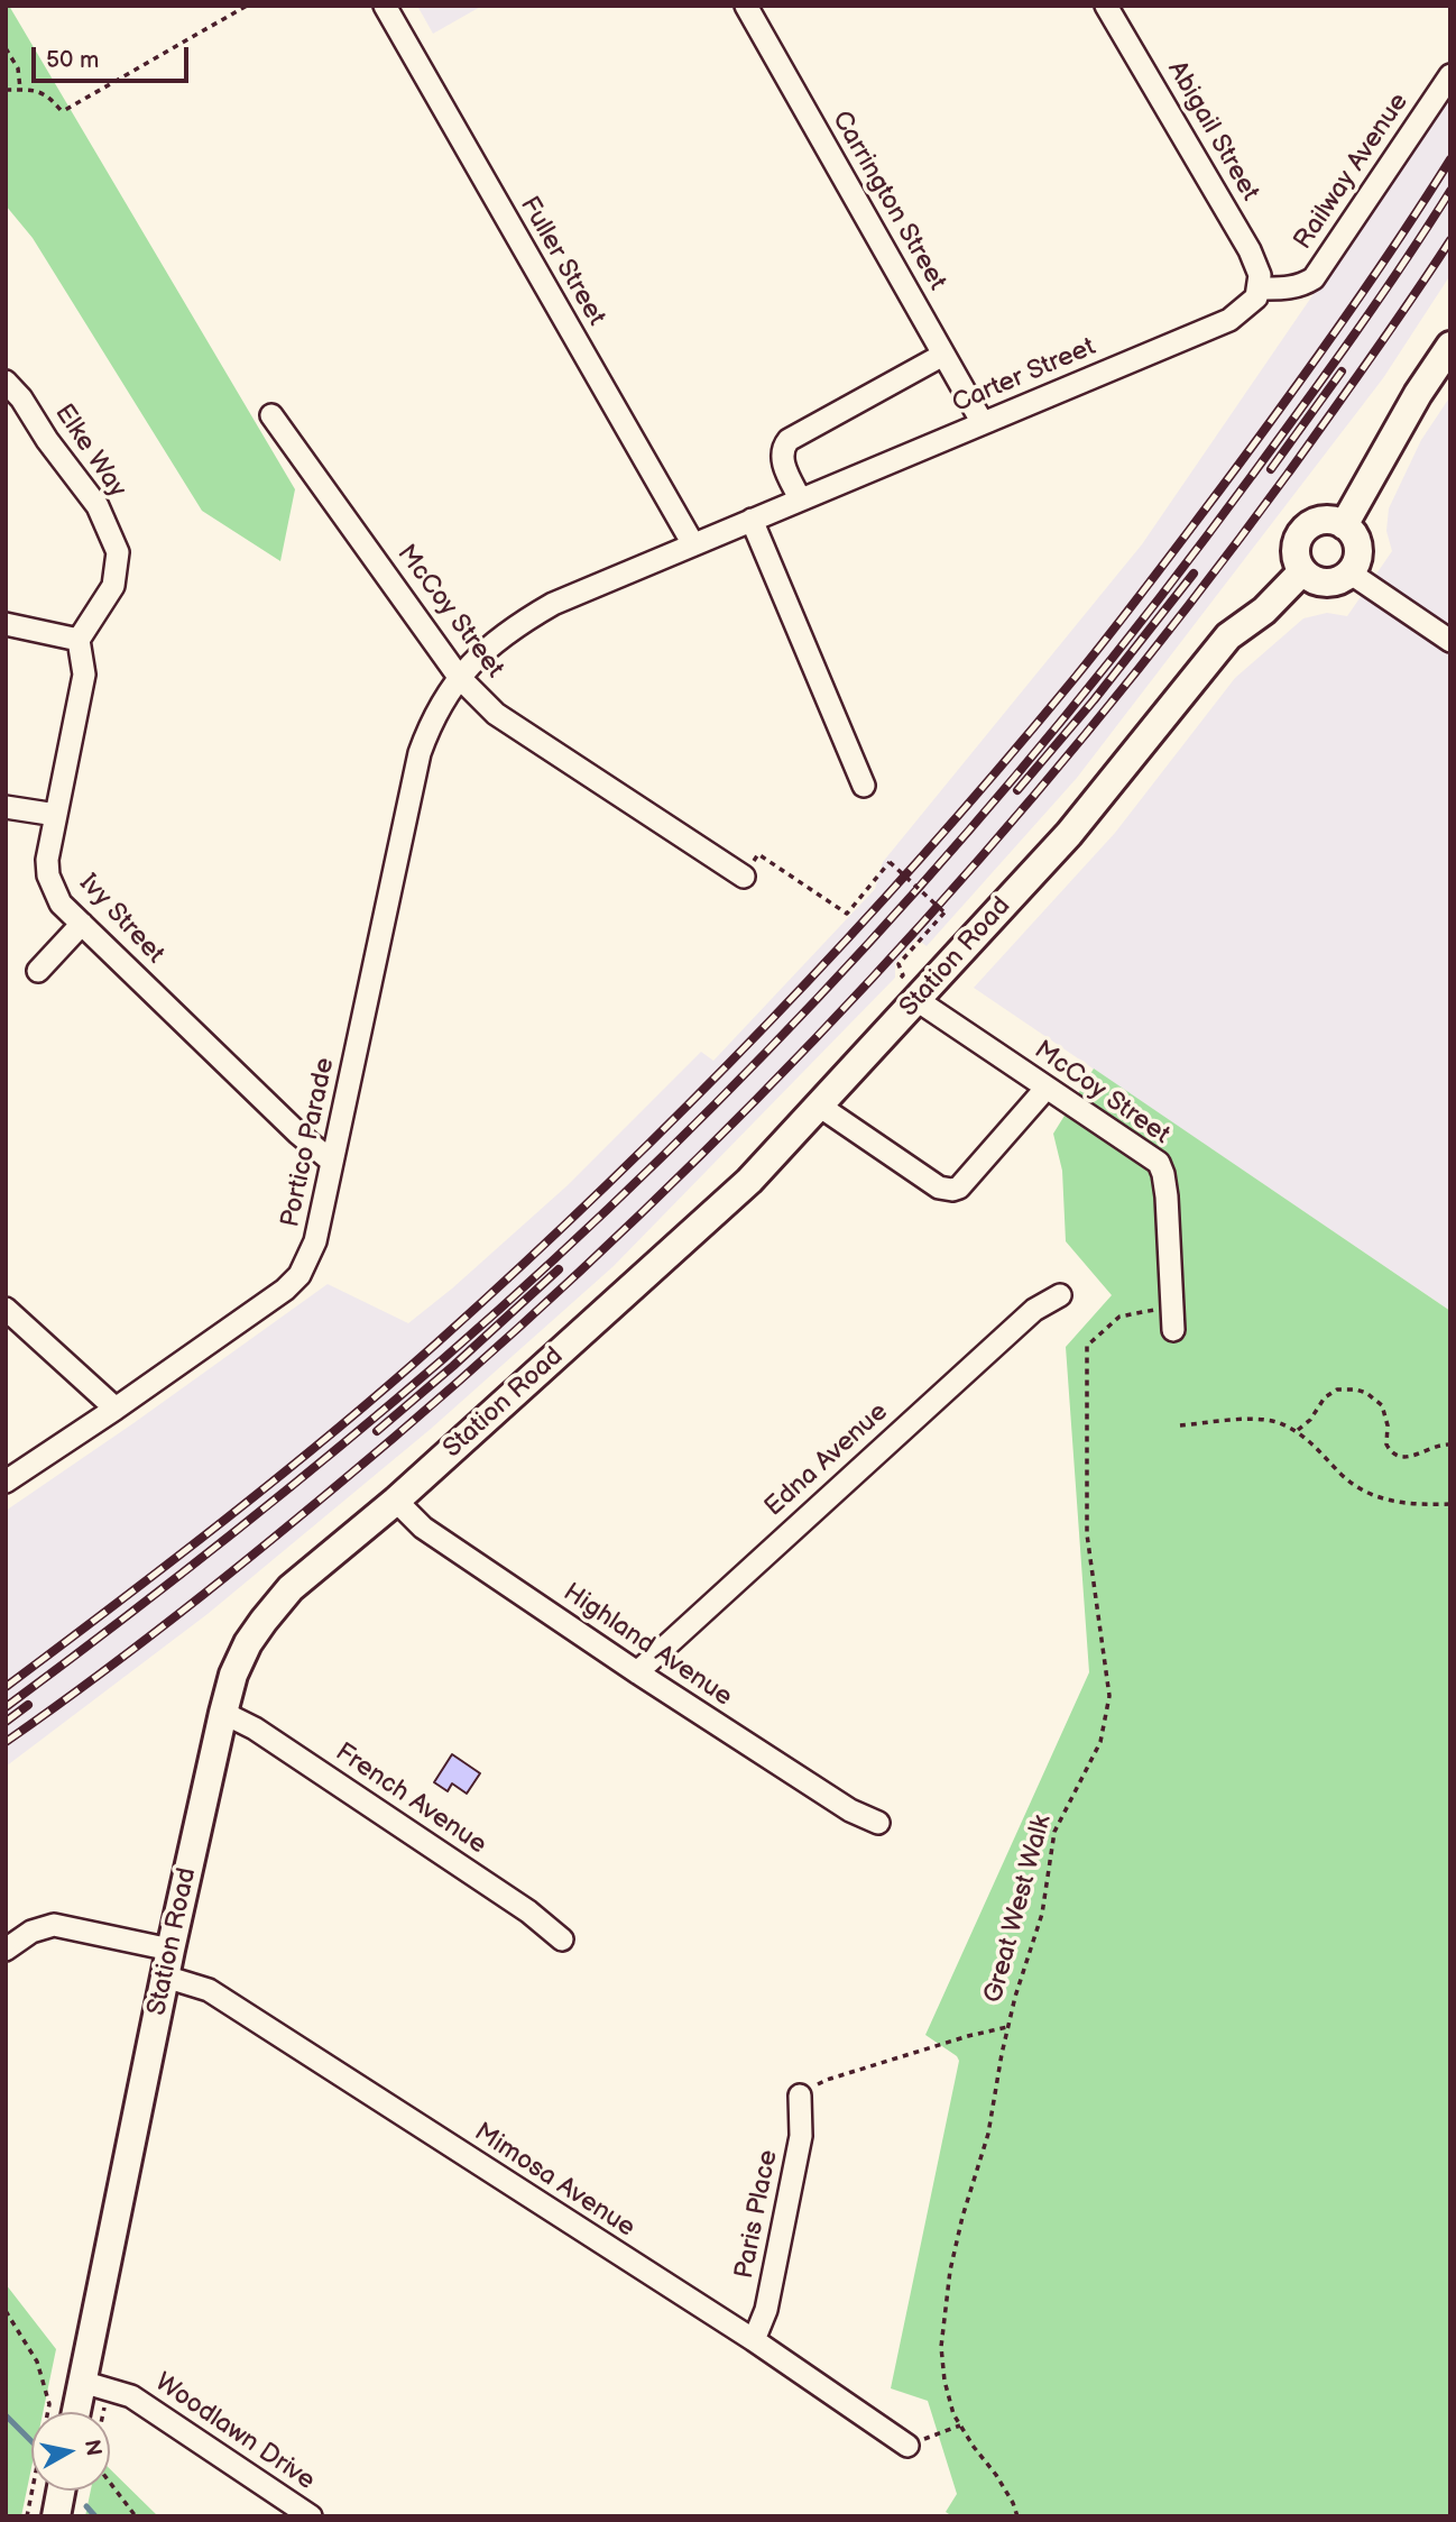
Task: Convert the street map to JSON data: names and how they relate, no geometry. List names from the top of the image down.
{
  "streets": {
    "main road": ["Station Road"],
    "street": [
      "Abigail Street",
      "Railway Avenue",
      "Carrington Street",
      "Fuller Street",
      "Carter Street",
      "Elke Way",
      "McCoy Street",
      "Ivy Street",
      "Portico Parade",
      "Edna Avenue",
      "Highland Avenue",
      "French Avenue",
      "Mimosa Avenue",
      "Paris Place",
      "Woodlawn Drive"
    ],
    "path": ["Great West Walk"]
  },
  "crossings": [
    ["Abigail Street", "Railway Avenue"],
    ["Abigail Street", "Carter Street"],
    ["Railway Avenue", "Carter Street"],
    ["Carrington Street", "Carter Street"],
    ["Fuller Street", "Carter Street"],
    ["Carter Street", "McCoy Street"],
    ["Carter Street", "Portico Parade"],
    ["Elke Way", "Ivy Street"],
    ["McCoy Street", "Station Road"],
    ["McCoy Street", "Portico Parade"],
    ["McCoy Street", "Great West Walk"],
    ["Ivy Street", "Portico Parade"],
    ["Station Road", "Highland Avenue"],
    ["Station Road", "French Avenue"],
    ["Station Road", "Mimosa Avenue"],
    ["Station Road", "Woodlawn Drive"],
    ["Edna Avenue", "Highland Avenue"],
    ["Mimosa Avenue", "Paris Place"]
  ],
  "scale_bar": "50 m",
  "north": "right"
}
